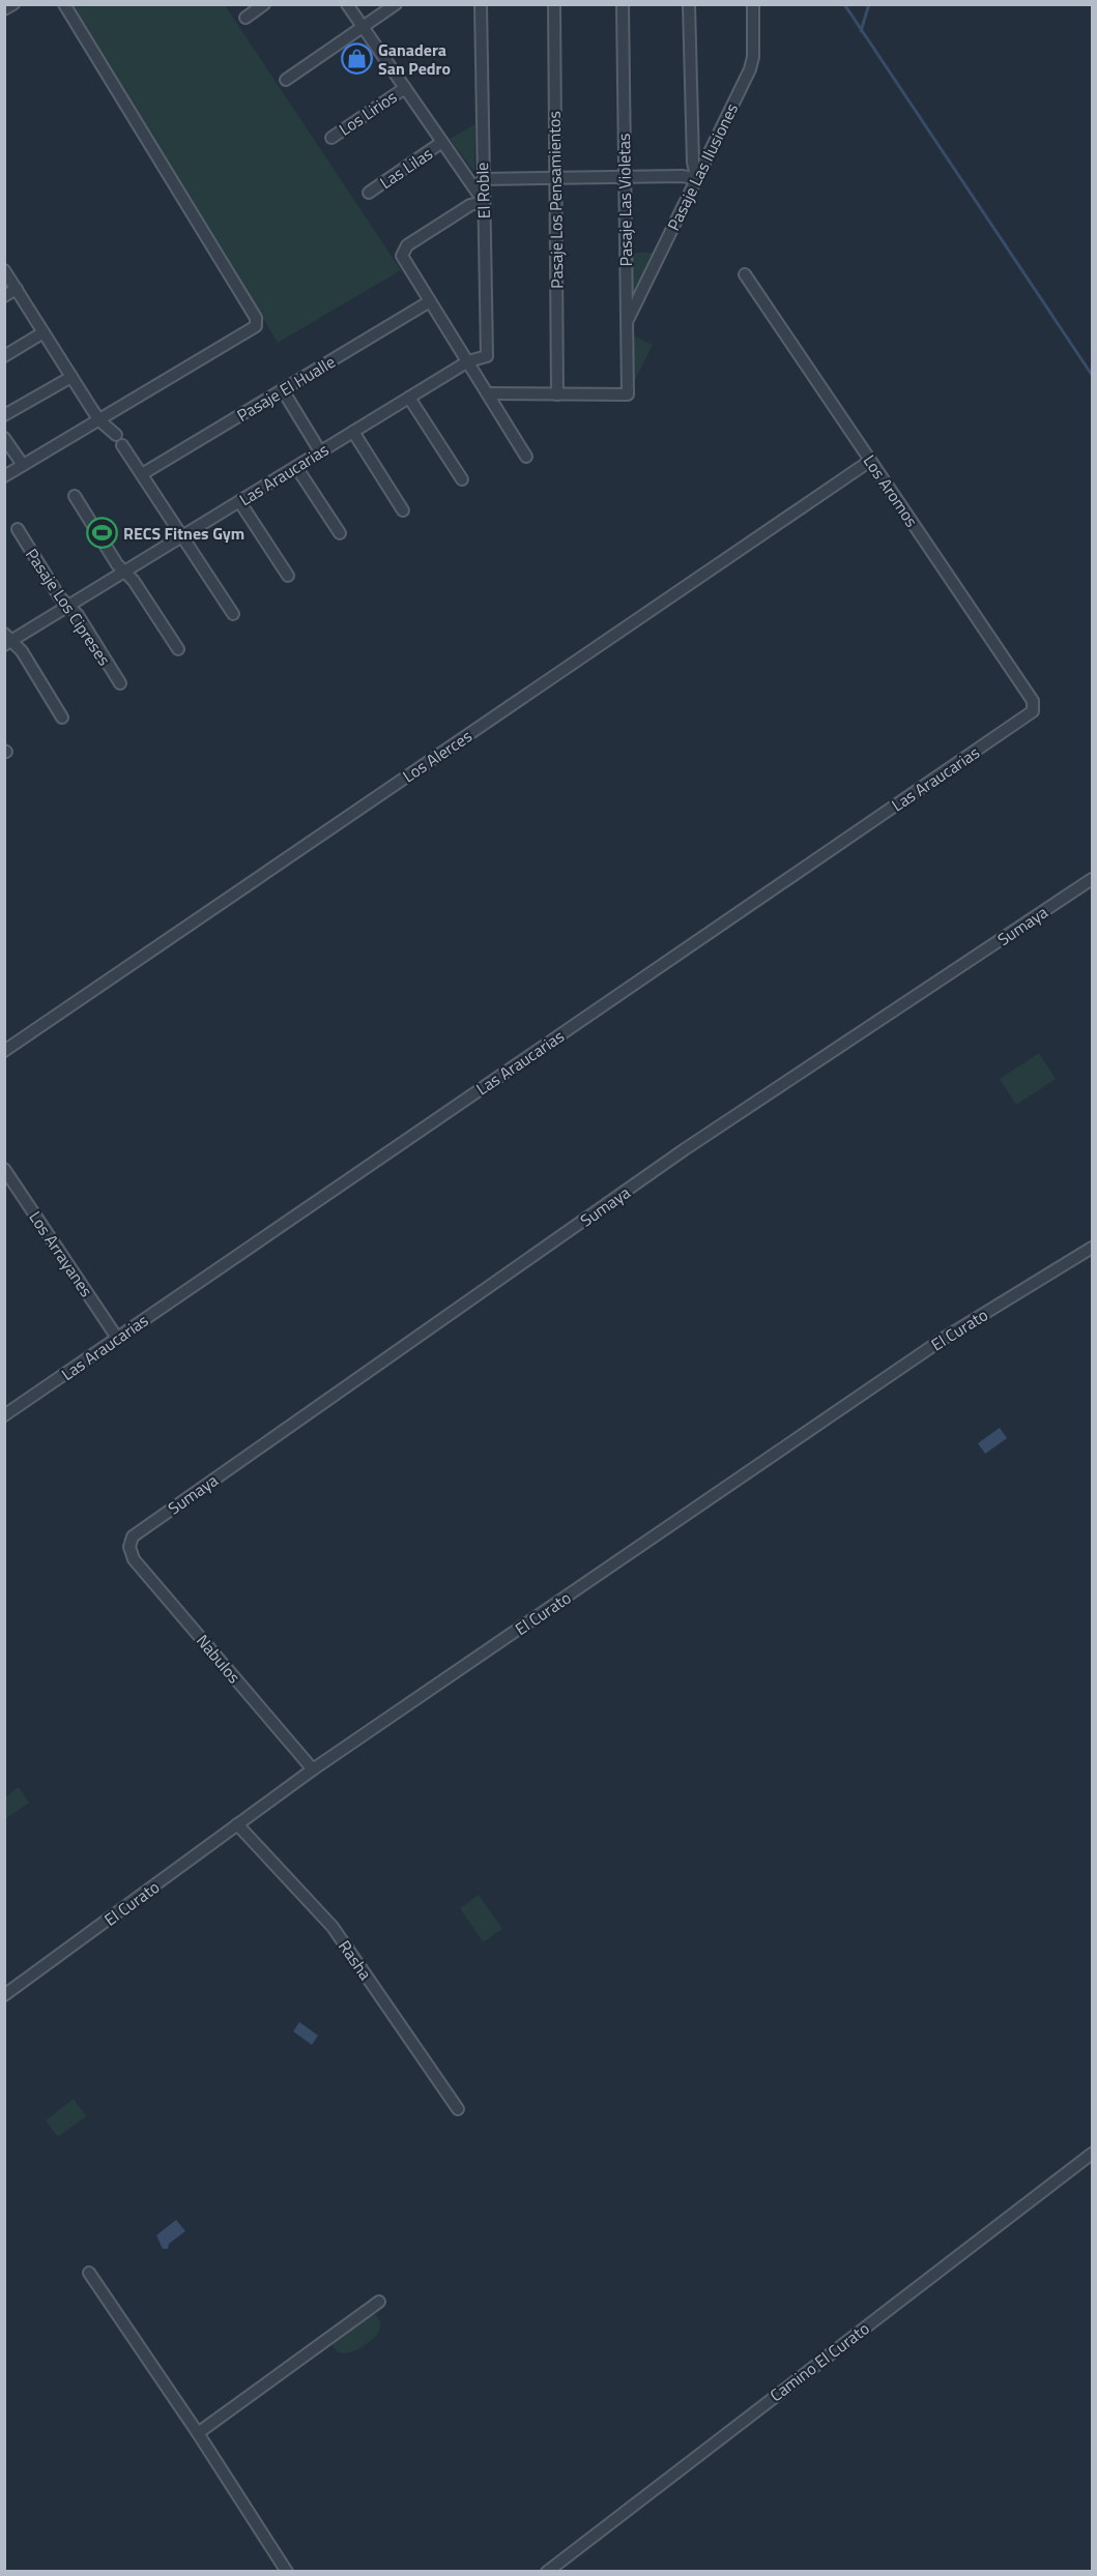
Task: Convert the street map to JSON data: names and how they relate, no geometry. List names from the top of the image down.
{
  "streets": {
    "street": [
      "Los Lirios",
      "Pasaje Las Ilusiones",
      "Las Lilas",
      "El Roble",
      "Pasaje Los Pensamientos",
      "Pasaje Las Violetas",
      "Pasaje El Hualle",
      "Las Araucarias",
      "Los Aromos",
      "Pasaje Los Cipreses",
      "Los Alerces",
      "Sumaya",
      "Los Arrayanes",
      "El Curato",
      "Nabulos",
      "Rasha",
      "Camino El Curato"
    ]
  },
  "crossings": [
    ["Pasaje Las Ilusiones", "Pasaje Las Violetas"],
    ["El Roble", "Las Araucarias"],
    ["Pasaje Los Pensamientos", "Pasaje Las Violetas"],
    ["Las Araucarias", "Los Aromos"],
    ["Las Araucarias", "Pasaje Los Cipreses"],
    ["Las Araucarias", "Los Arrayanes"],
    ["Los Aromos", "Los Alerces"],
    ["Sumaya", "Nabulos"],
    ["El Curato", "Nabulos"],
    ["El Curato", "Rasha"]
  ],
  "places": {
    "shop": ["Ganadera San Pedro"],
    "sports": ["RECS Fitnes Gym"]
  }
}
